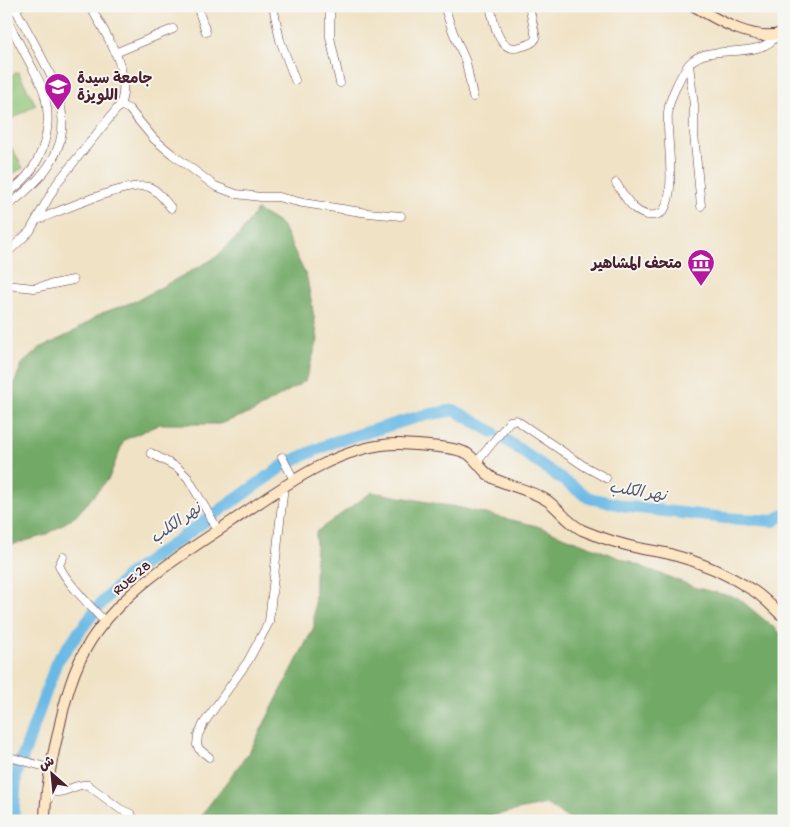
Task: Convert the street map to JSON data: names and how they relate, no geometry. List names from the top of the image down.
{
  "streets": {
    "street": ["RUE 28"]
  },
  "water": ["نهر الكلب"],
  "places": {
    "school or university": ["جامعة سيدة اللويزة"],
    "museum": ["متحف المشاهير"]
  },
  "north": "top left"
}
